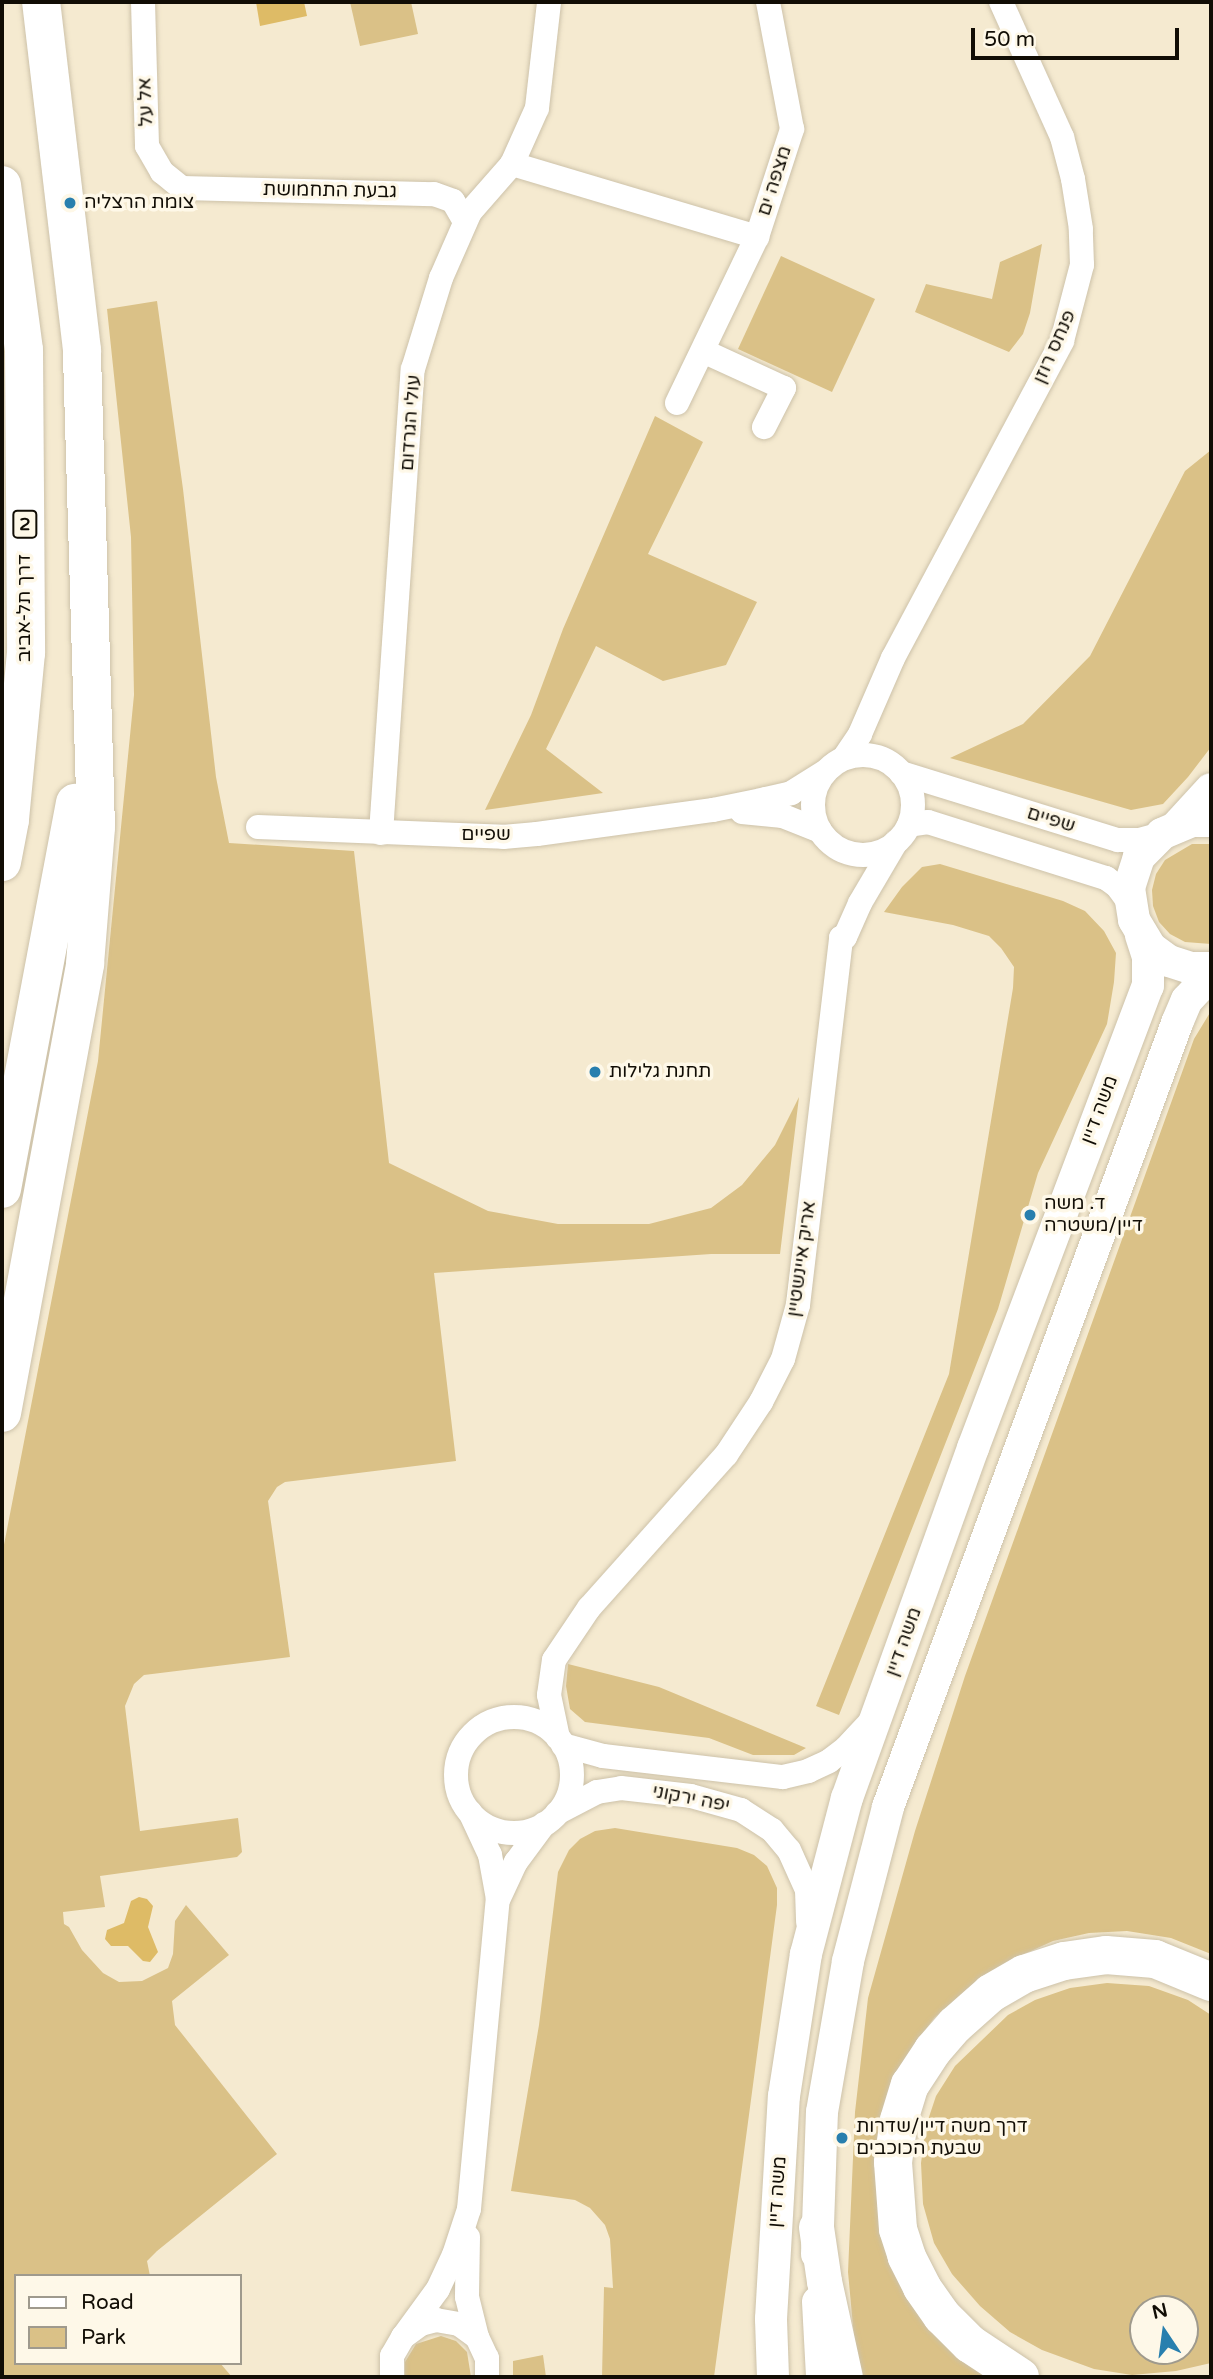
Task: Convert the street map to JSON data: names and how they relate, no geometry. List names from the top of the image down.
{
  "streets": {
    "highway": ["2", "דרך תל-אביב"],
    "street": [
      "אל על",
      "מצפה ים",
      "גבעת התחמושת",
      "פנחס רוזן",
      "עולי הגרדום",
      "שפיים",
      "משה דיין",
      "אריק איינשטיין",
      "יפה ירקוני"
    ]
  },
  "crossings": [
    ["אל על", "גבעת התחמושת"],
    ["גבעת התחמושת", "עולי הגרדום"],
    ["פנחס רוזן", "שפיים"],
    ["פנחס רוזן", "אריק איינשטיין"],
    ["עולי הגרדום", "שפיים"],
    ["שפיים", "משה דיין"],
    ["שפיים", "אריק איינשטיין"],
    ["משה דיין", "יפה ירקוני"],
    ["אריק איינשטיין", "יפה ירקוני"]
  ],
  "places": [
    "צומת הרצליה",
    "תחנת גלילות",
    "ד. משה דיין/משטרה",
    "דרך משה דיין/שדרות שבעת הכוכבים"
  ],
  "legend": ["Road", "Park"],
  "scale_bar": "50 m",
  "north": "top"
}
